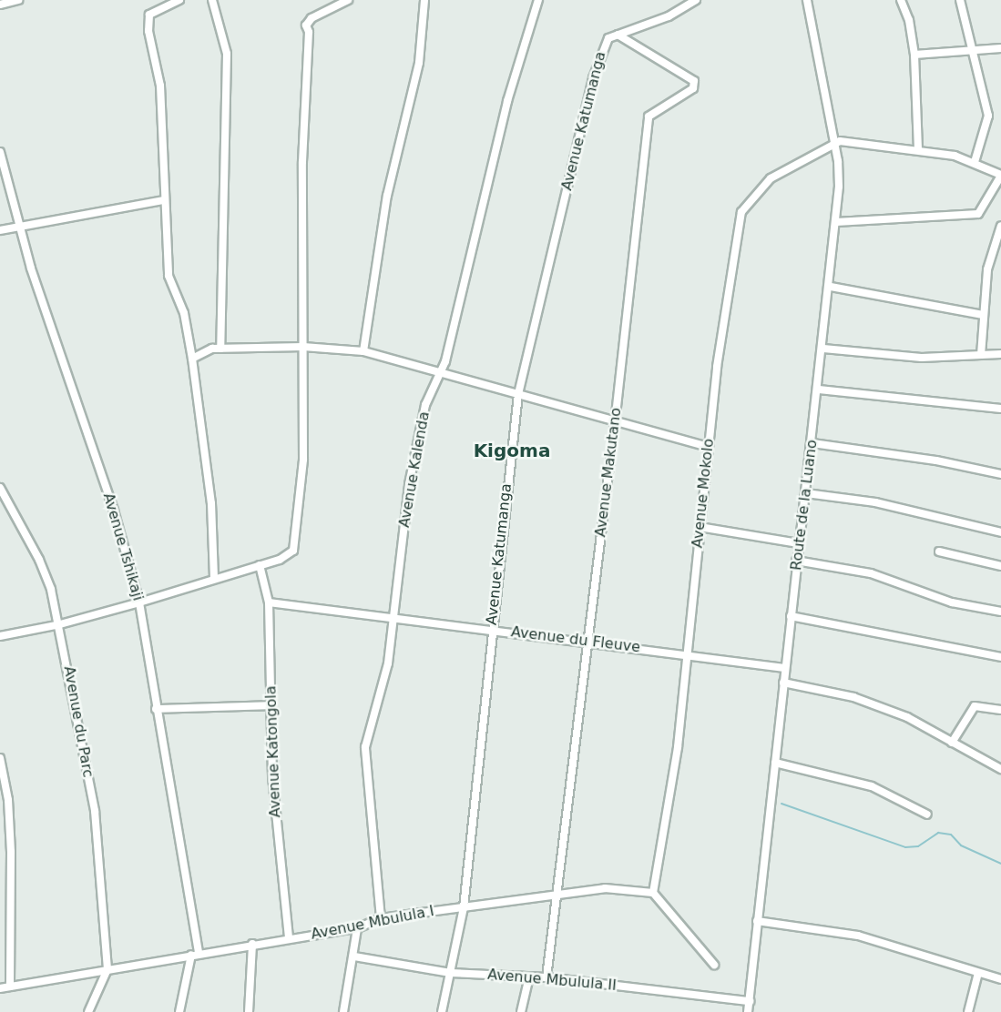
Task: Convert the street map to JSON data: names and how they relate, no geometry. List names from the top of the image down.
{
  "streets": {
    "street": [
      "Avenue Katumanga",
      "Avenue Kalenda",
      "Avenue Makutano",
      "Avenue Mokolo",
      "Route de la Luano",
      "Avenue Tshikaji",
      "Avenue du Fleuve",
      "Avenue du Parc",
      "Avenue Katongola",
      "Avenue Mbulula I",
      "Avenue Mbulula II"
    ]
  },
  "crossings": [
    ["Avenue Katumanga", "Avenue Makutano"],
    ["Avenue Katumanga", "Avenue du Fleuve"],
    ["Avenue Katumanga", "Avenue Mbulula I"],
    ["Avenue Katumanga", "Avenue Mbulula II"],
    ["Avenue Kalenda", "Avenue du Fleuve"],
    ["Avenue Kalenda", "Avenue Mbulula I"],
    ["Avenue Makutano", "Avenue du Fleuve"],
    ["Avenue Makutano", "Avenue Mbulula I"],
    ["Avenue Makutano", "Avenue Mbulula II"],
    ["Avenue Mokolo", "Route de la Luano"],
    ["Avenue Mokolo", "Avenue du Fleuve"],
    ["Avenue Mokolo", "Avenue Mbulula I"],
    ["Route de la Luano", "Avenue du Fleuve"],
    ["Route de la Luano", "Avenue Mbulula II"],
    ["Avenue Tshikaji", "Avenue Mbulula I"],
    ["Avenue du Fleuve", "Avenue Katongola"],
    ["Avenue du Parc", "Avenue Mbulula I"],
    ["Avenue Katongola", "Avenue Mbulula I"]
  ],
  "districts": ["Kigoma"]
}
